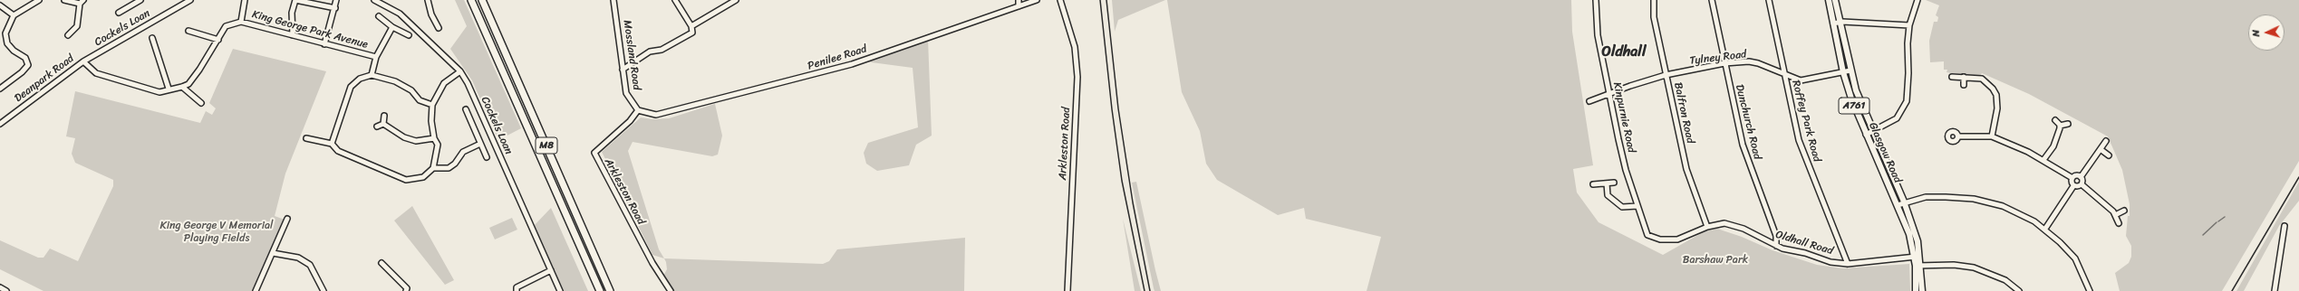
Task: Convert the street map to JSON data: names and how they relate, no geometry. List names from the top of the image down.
{
  "streets": {
    "highway": ["M8"],
    "main road": ["A761", "Glasgow Road"],
    "street": [
      "Cockels Loan",
      "King George Park Avenue",
      "Mossland Road",
      "Penilee Road",
      "Tylney Road",
      "Deanpark Road",
      "Balfron Road",
      "Kinpurnie Road",
      "Roffey Park Road",
      "Dunchurch Road",
      "Arkleston Road",
      "Oldhall Road"
    ]
  },
  "crossings": [
    ["Cockels Loan", "Deanpark Road"],
    ["Mossland Road", "Penilee Road"],
    ["Mossland Road", "Arkleston Road"],
    ["Penilee Road", "Arkleston Road"],
    ["Tylney Road", "Balfron Road"],
    ["Tylney Road", "Kinpurnie Road"],
    ["Tylney Road", "Roffey Park Road"],
    ["Tylney Road", "Dunchurch Road"],
    ["Tylney Road", "Glasgow Road"],
    ["Balfron Road", "Oldhall Road"],
    ["Kinpurnie Road", "Oldhall Road"],
    ["Roffey Park Road", "Oldhall Road"],
    ["Dunchurch Road", "Oldhall Road"],
    ["Glasgow Road", "Oldhall Road"]
  ],
  "districts": ["Oldhall"],
  "parks": ["King George V Memorial Playing Fields", "Barshaw Park"],
  "north": "left"
}
